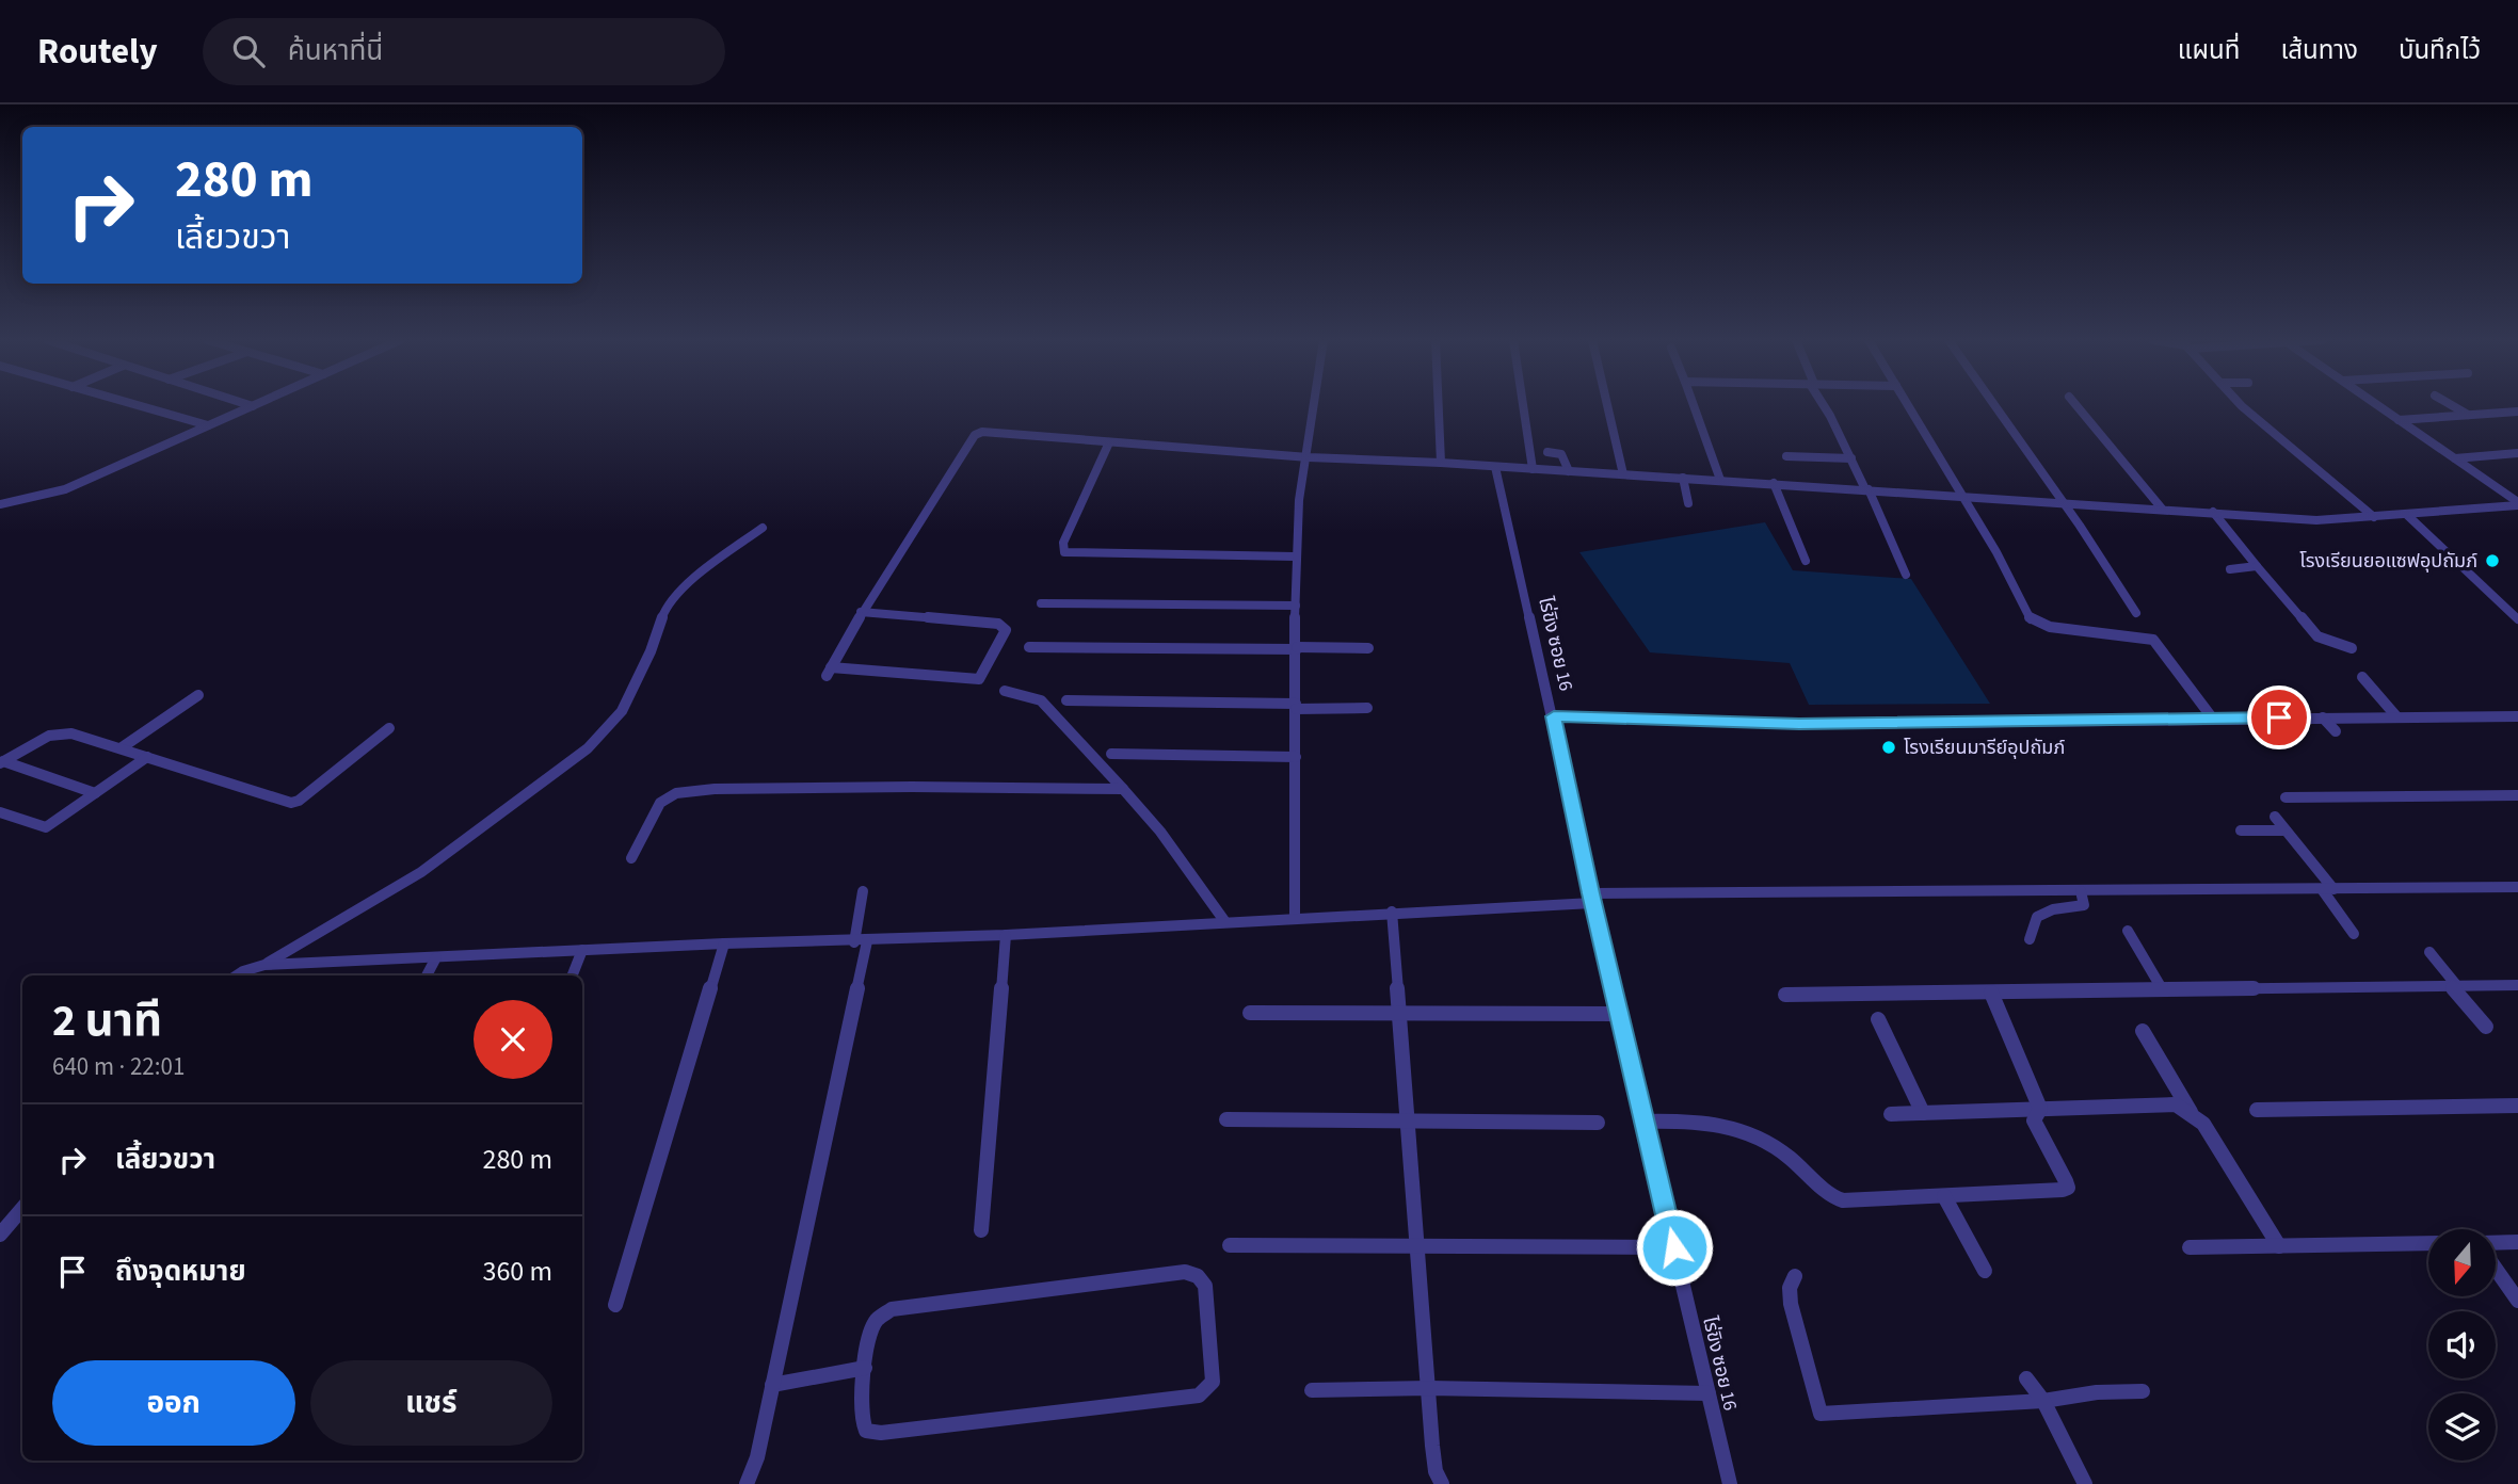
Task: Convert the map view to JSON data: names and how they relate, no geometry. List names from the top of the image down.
{
  "streets": {
    "street": ["ไร่ขิง ซอย 16"]
  },
  "places": ["โรงเรียนยอแซฟอุปถัมภ์", "โรงเรียนมารีย์อุปถัมภ์"],
  "north": "bottom",
  "page": {
    "header": "Routely",
    "search": "ค้นหาที่นี่",
    "nav": ["แผนที่", "เส้นทาง", "บันทึกไว้"],
    "turn": ["280 m", "เลี้ยวขวา"],
    "heading": ["2 นาที", "640 m · 22:01"],
    "list": [
      {
        "name": "เลี้ยวขวา",
        "value": "280 m"
      },
      {
        "name": "ถึงจุดหมาย",
        "value": "360 m"
      }
    ],
    "buttons": ["ออก", "แชร์"]
  }
}
